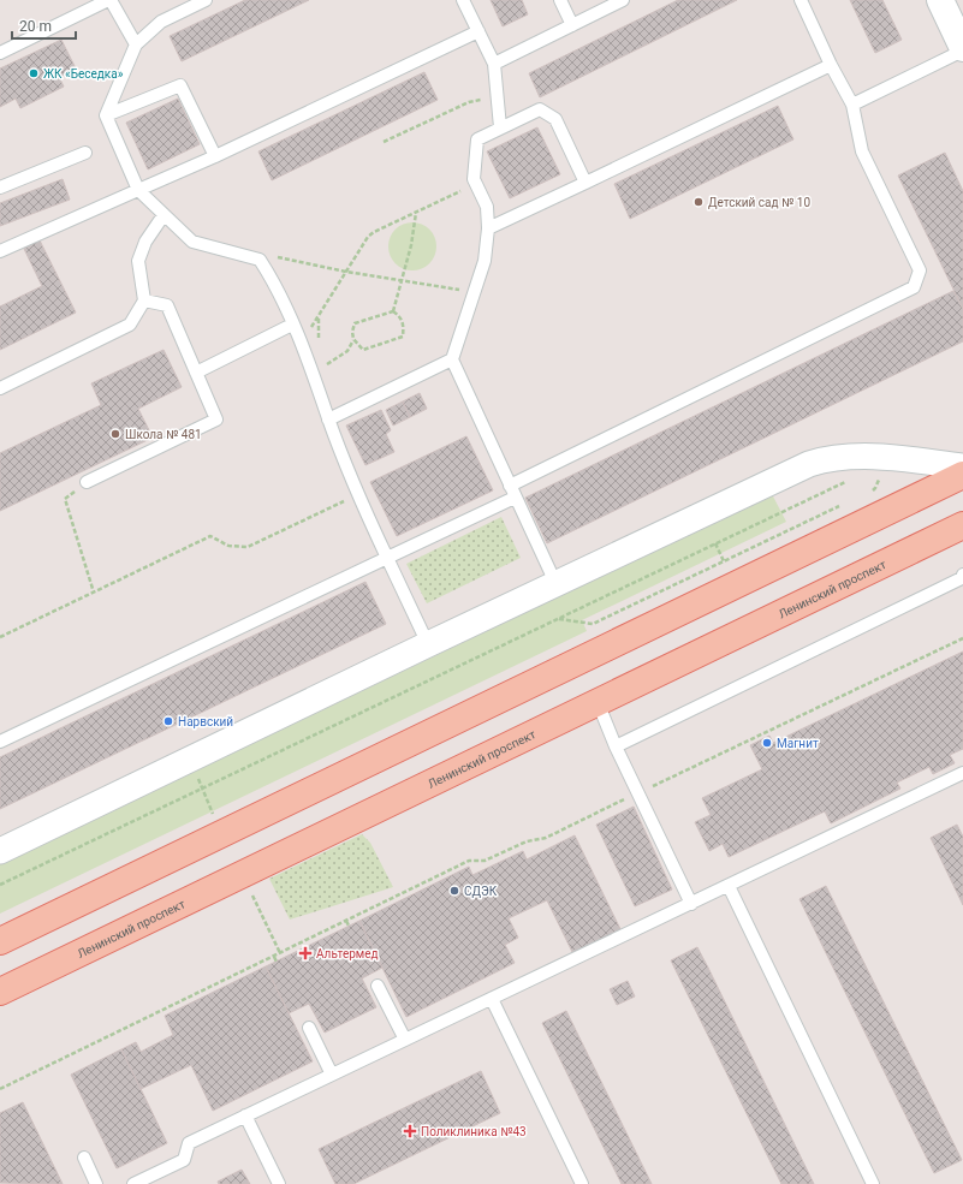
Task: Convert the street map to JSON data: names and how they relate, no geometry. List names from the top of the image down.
{
  "streets": {
    "main road": ["Ленинский проспект"]
  },
  "places": {
    "other": [
      "ЖК «Беседка»",
      "Детский сад № 10",
      "Школа № 481",
      "Нарвский",
      "Магнит",
      "СДЭК"
    ],
    "health": ["Альтермед", "Поликлиника №43"]
  },
  "scale_bar": "20 m"
}
